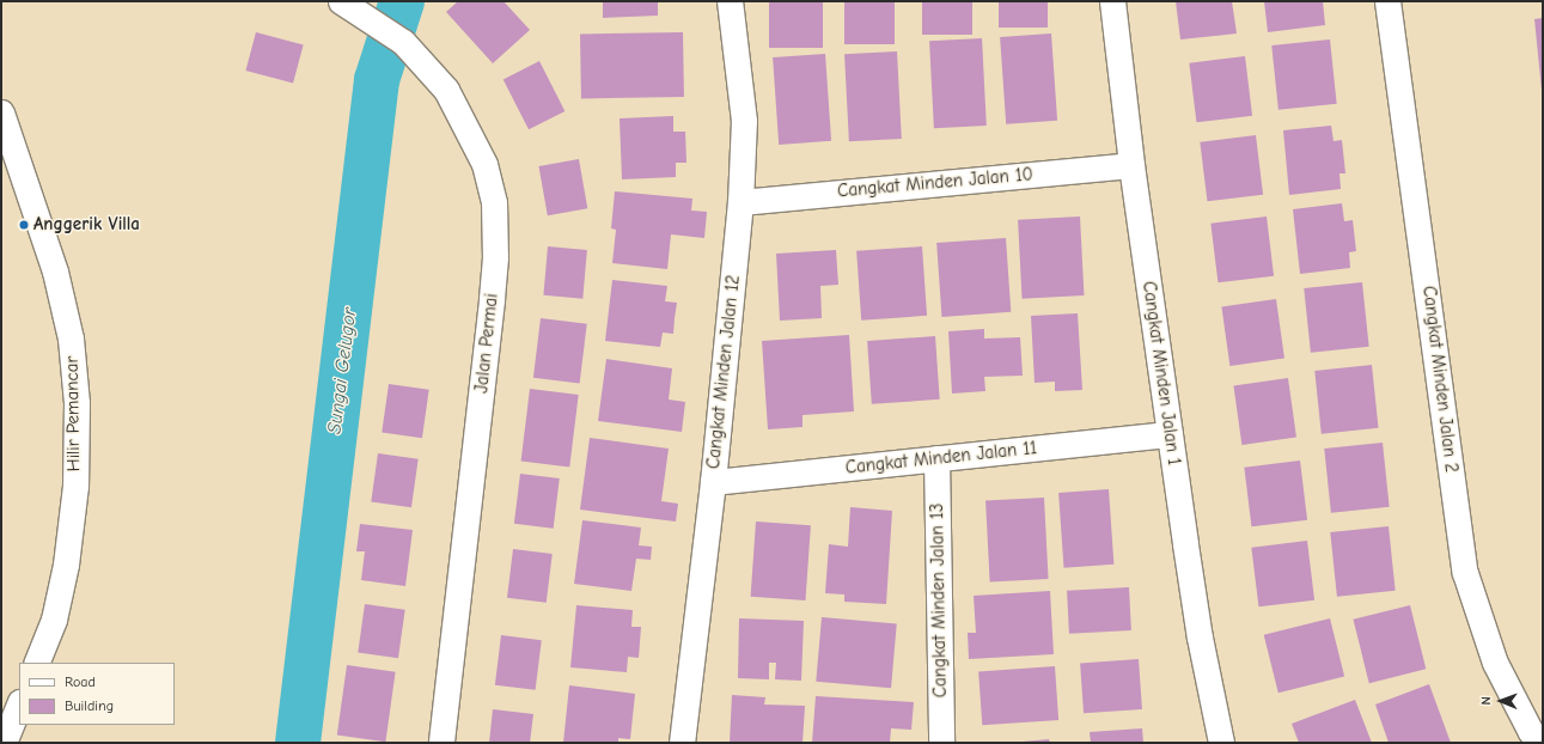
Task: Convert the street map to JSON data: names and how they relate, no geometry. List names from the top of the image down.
{
  "streets": {
    "street": [
      "Cangkat Minden Jalan 10",
      "Jalan Permai",
      "Cangkat Minden Jalan 12",
      "Cangkat Minden Jalan 1",
      "Cangkat Minden Jalan 2",
      "Hilir Pemancar",
      "Cangkat Minden Jalan 11",
      "Cangkat Minden Jalan 13"
    ]
  },
  "crossings": [
    ["Cangkat Minden Jalan 10", "Cangkat Minden Jalan 12"],
    ["Cangkat Minden Jalan 10", "Cangkat Minden Jalan 1"],
    ["Cangkat Minden Jalan 12", "Cangkat Minden Jalan 11"],
    ["Cangkat Minden Jalan 1", "Cangkat Minden Jalan 11"],
    ["Cangkat Minden Jalan 11", "Cangkat Minden Jalan 13"]
  ],
  "water": ["Sungai Gelugor"],
  "places": ["Anggerik Villa"],
  "legend": ["Road", "Building"],
  "north": "left"
}
